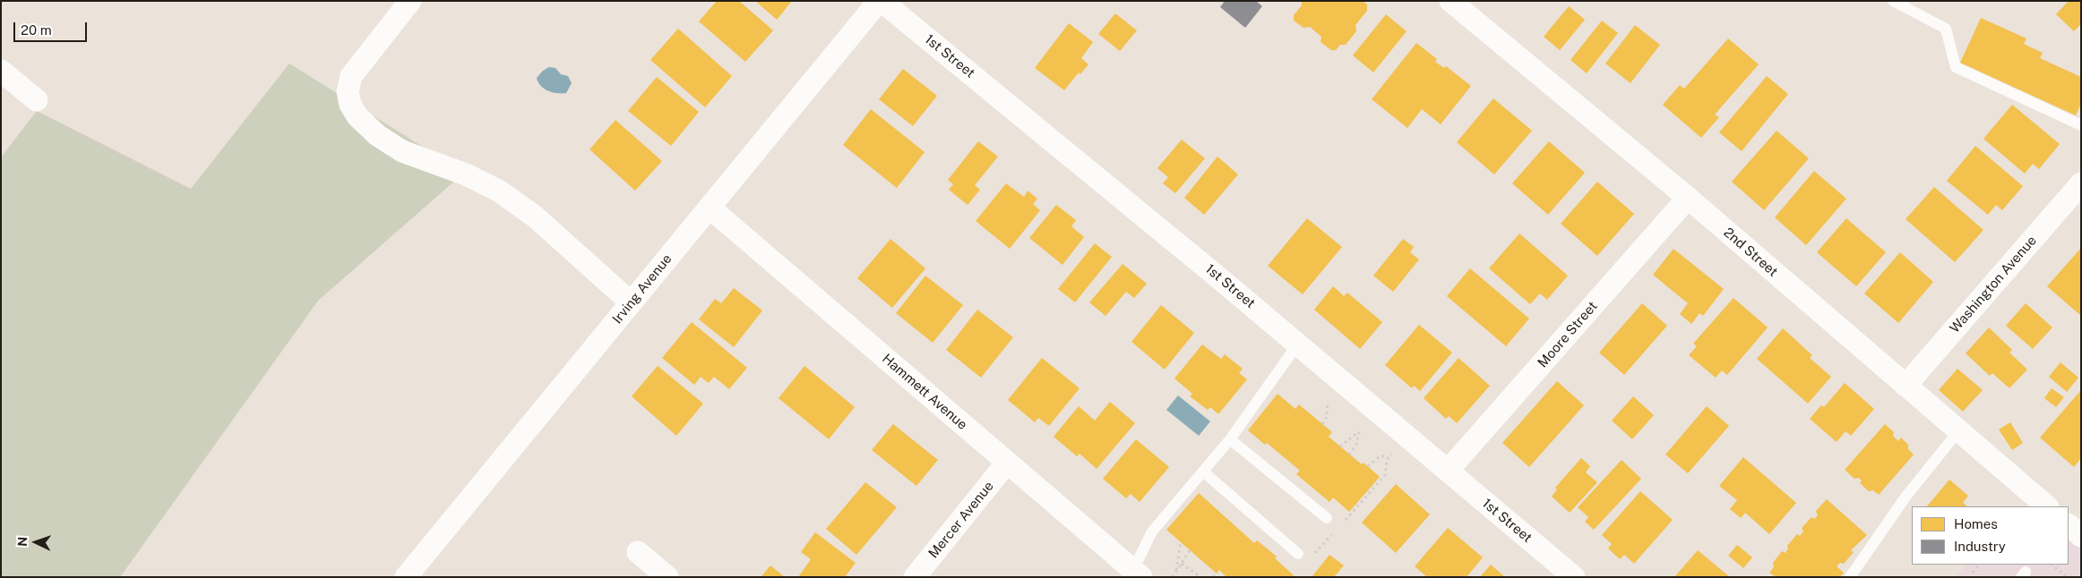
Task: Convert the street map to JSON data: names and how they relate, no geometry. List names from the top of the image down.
{
  "streets": {
    "street": [
      "1st Street",
      "2nd Street",
      "Washington Avenue",
      "Irving Avenue",
      "Moore Street",
      "Hammett Avenue",
      "Mercer Avenue"
    ]
  },
  "crossings": [
    ["1st Street", "Irving Avenue"],
    ["1st Street", "Moore Street"],
    ["2nd Street", "Washington Avenue"],
    ["2nd Street", "Moore Street"],
    ["Irving Avenue", "Hammett Avenue"],
    ["Hammett Avenue", "Mercer Avenue"]
  ],
  "legend": ["Homes", "Industry"],
  "scale_bar": "20 m",
  "north": "left"
}
